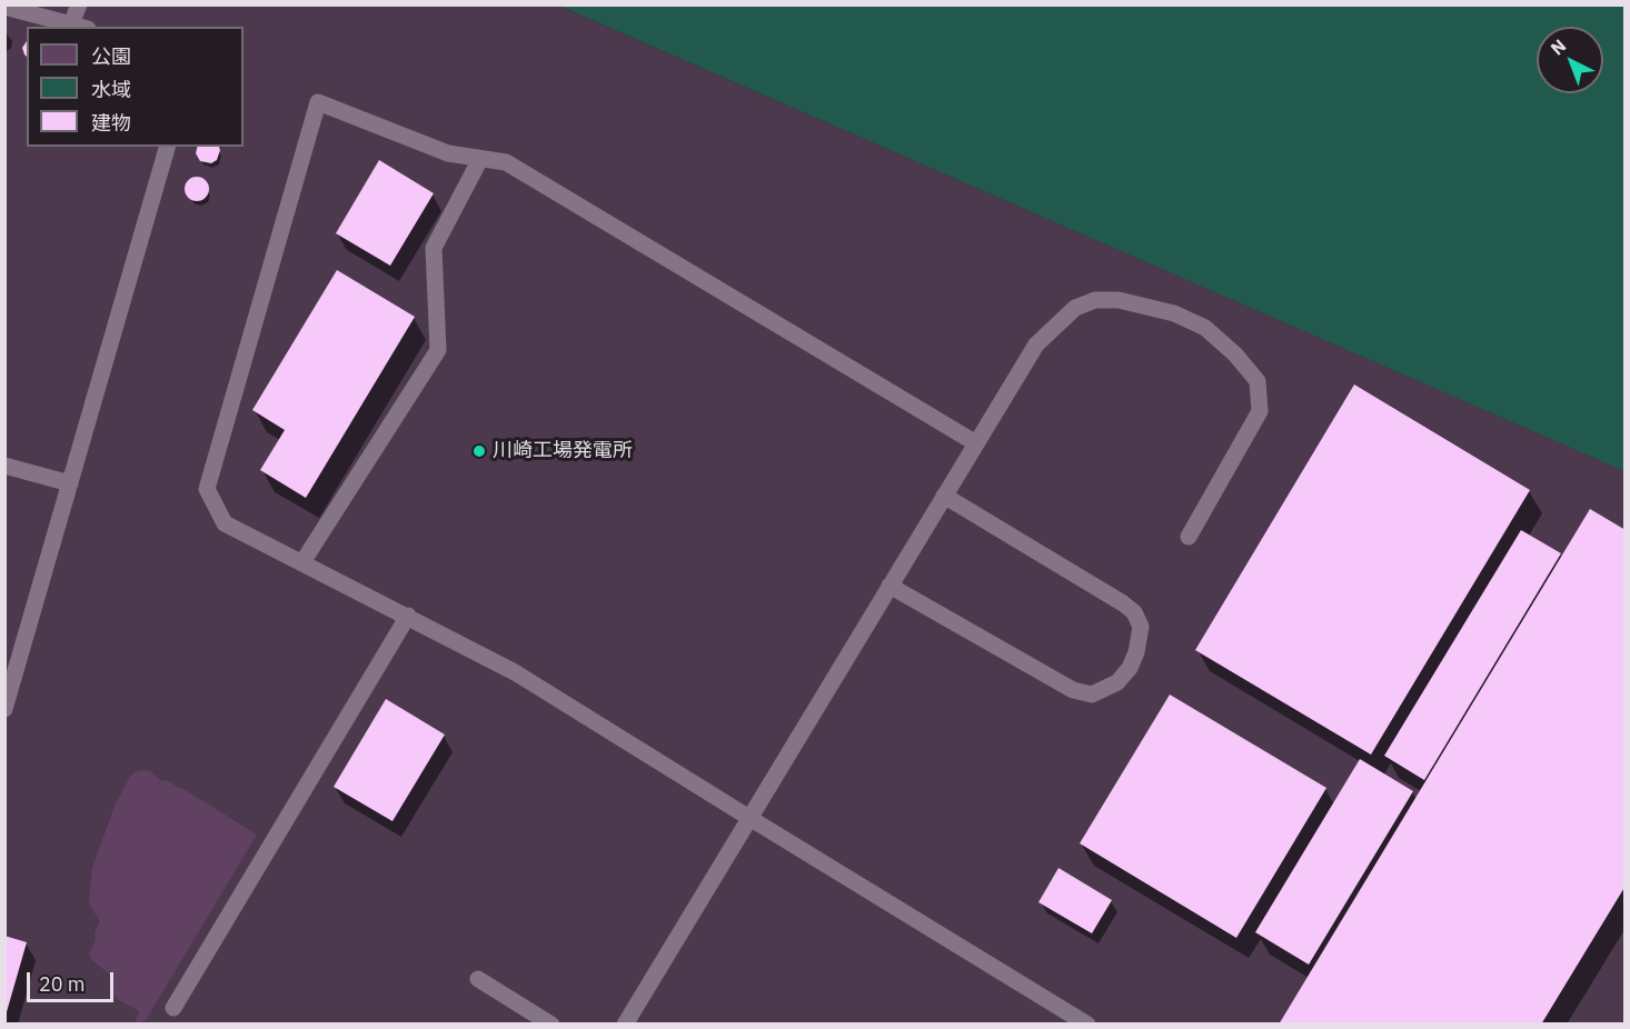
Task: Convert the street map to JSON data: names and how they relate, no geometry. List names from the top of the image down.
{
  "places": ["川崎工場発電所"],
  "legend": ["公園", "水域", "建物"],
  "scale_bar": "20 m",
  "north": "top left"
}
